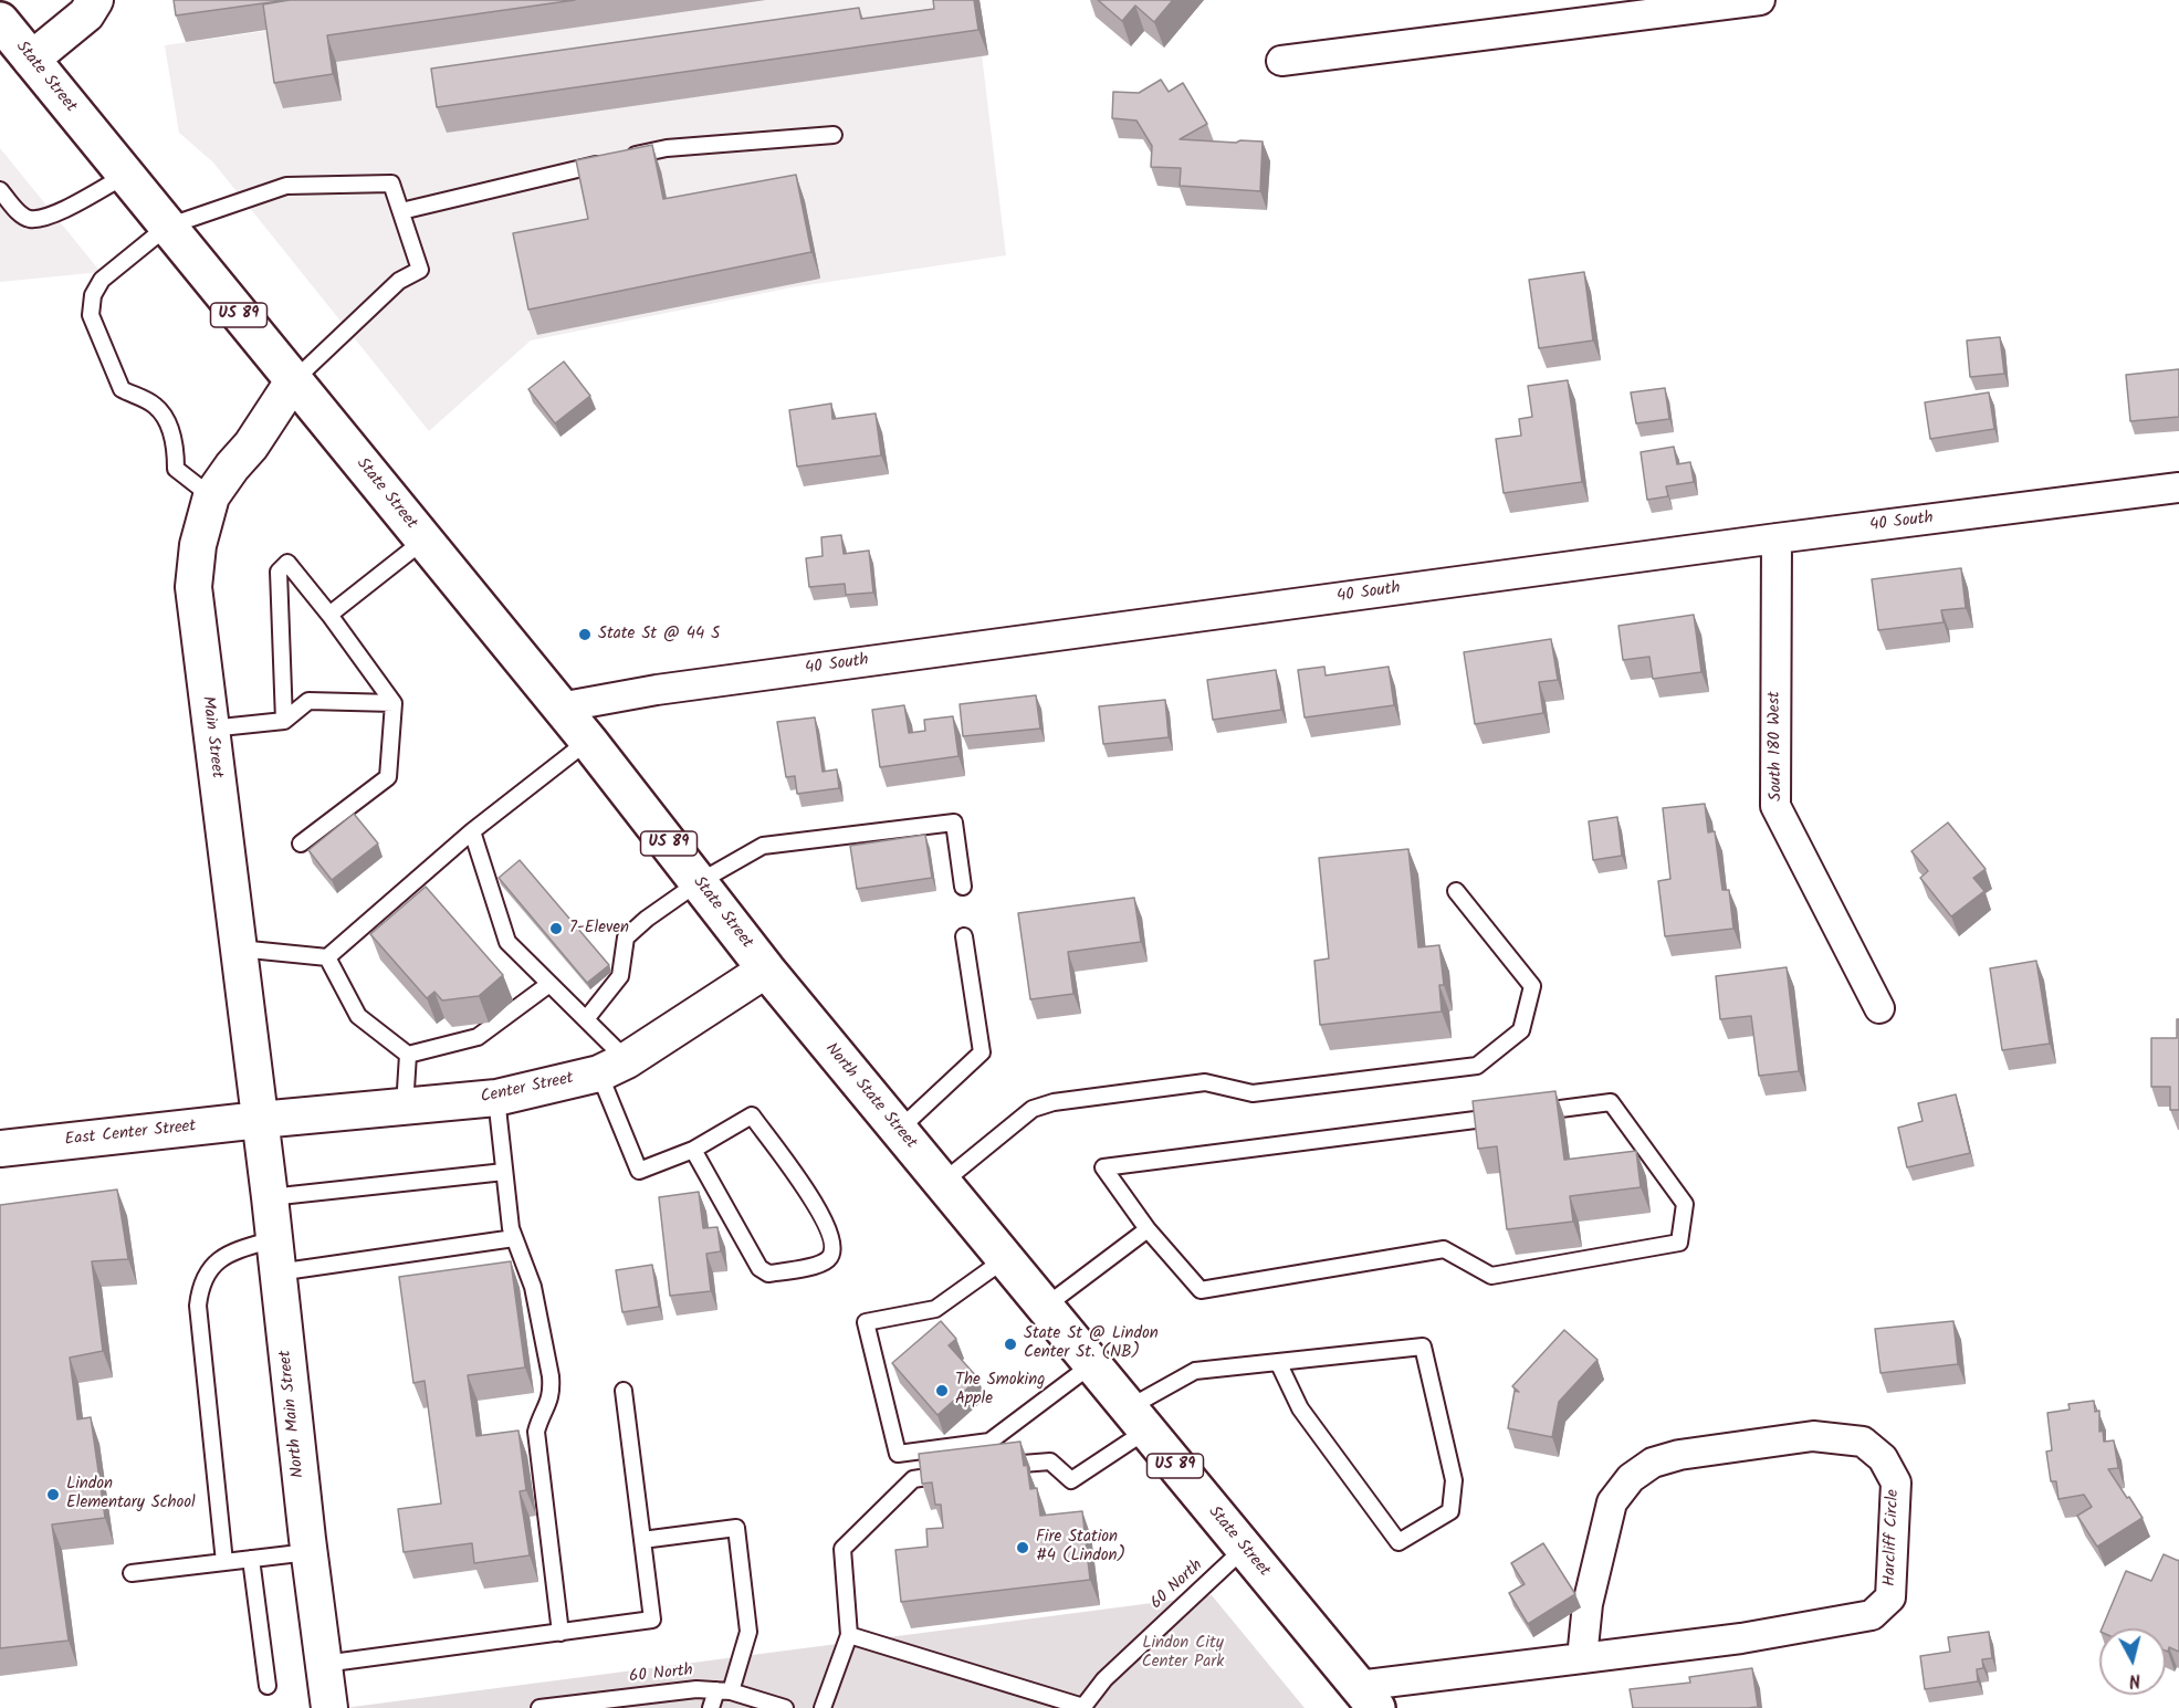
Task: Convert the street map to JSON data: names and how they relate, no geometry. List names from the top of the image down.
{
  "streets": {
    "main road": ["State Street", "US 89", "North State Street"],
    "street": [
      "40 South",
      "Main Street",
      "South 180 West",
      "Center Street",
      "East Center Street",
      "North Main Street",
      "Harcliff Circle"
    ],
    "lane": ["60 North"]
  },
  "crossings": [
    ["State Street", "40 South"],
    ["State Street", "Main Street"],
    ["State Street", "Center Street"],
    ["State Street", "North State Street"],
    ["State Street", "Harcliff Circle"],
    ["State Street", "60 North"],
    ["40 South", "South 180 West"],
    ["Main Street", "Center Street"],
    ["Main Street", "East Center Street"],
    ["Main Street", "North Main Street"],
    ["Center Street", "North State Street"],
    ["Center Street", "East Center Street"],
    ["Center Street", "North Main Street"],
    ["East Center Street", "North Main Street"]
  ],
  "parks": ["Lindon City Center Park"],
  "places": [
    "State St @ 44 S",
    "7-Eleven",
    "State St @ Lindon Center St. (NB)",
    "The Smoking Apple",
    "Lindon Elementary School",
    "Fire Station #4 (Lindon)"
  ],
  "north": "bottom"
}
